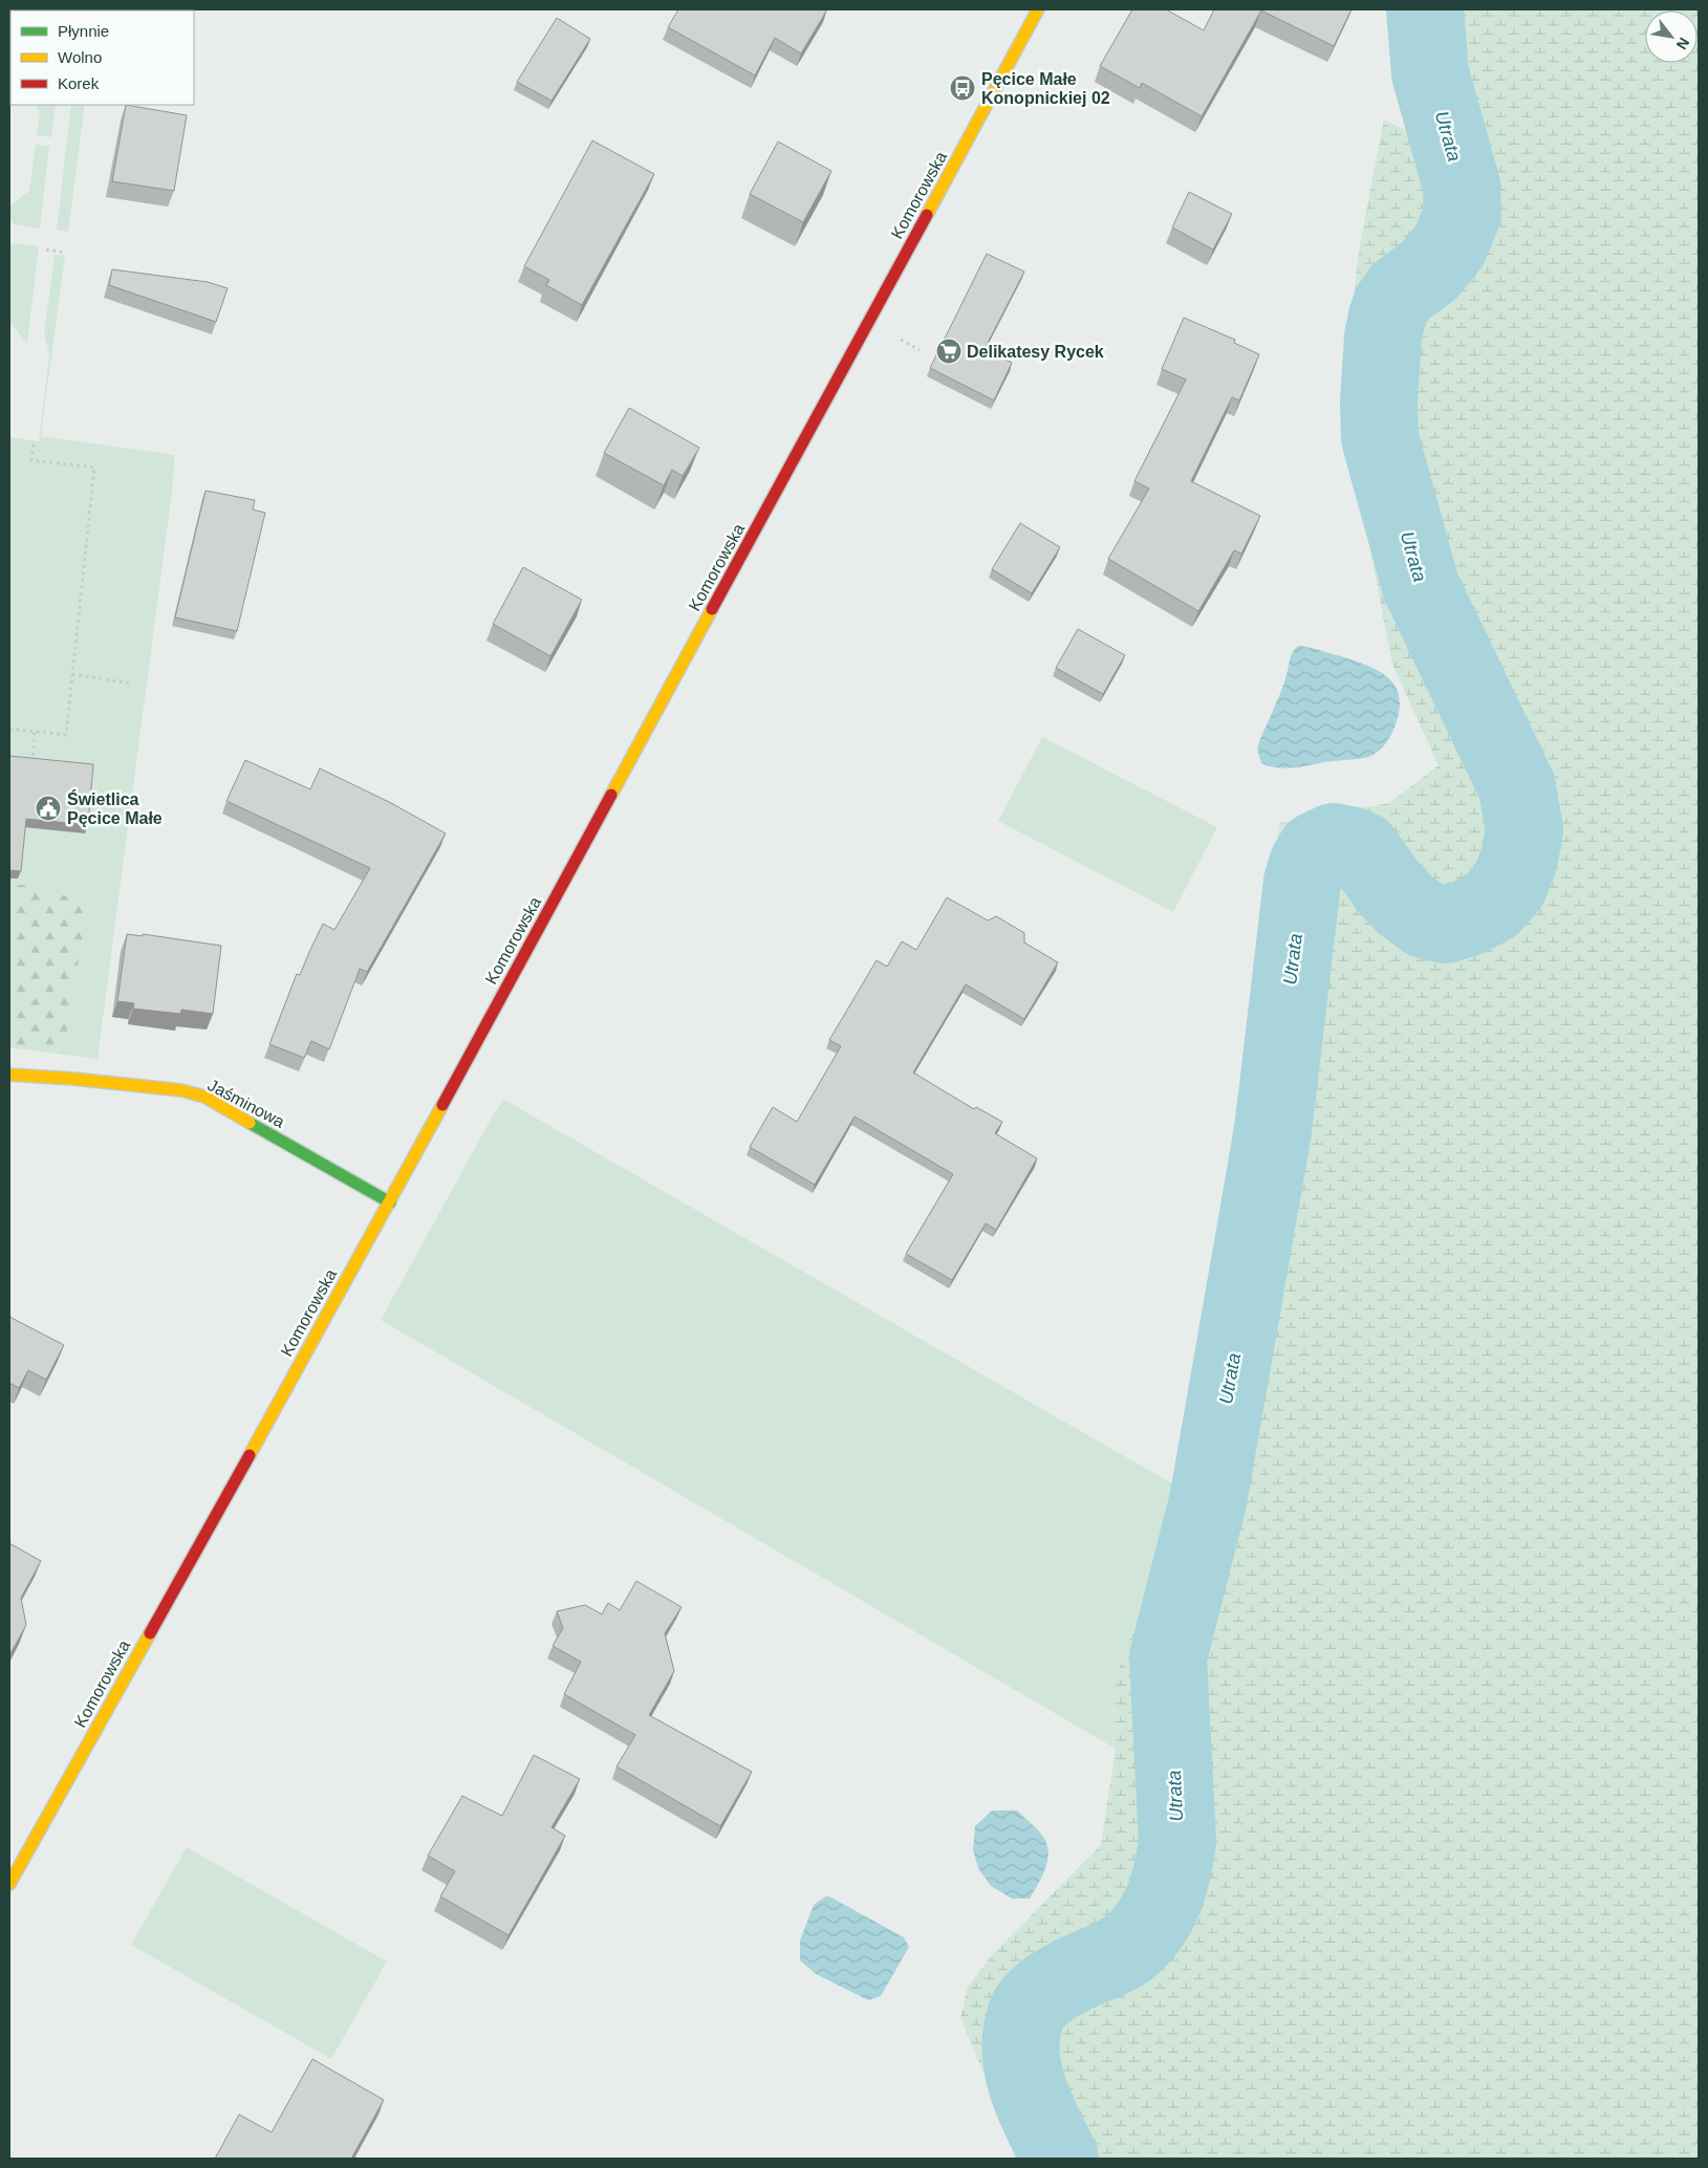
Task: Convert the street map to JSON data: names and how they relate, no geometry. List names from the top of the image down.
{
  "streets": {
    "street": ["Komorowska", "Jaśminowa"]
  },
  "crossings": [
    ["Komorowska", "Jaśminowa"]
  ],
  "water": ["Utrata"],
  "places": {
    "bus stop": ["Pęcice Małe Konopnickiej 02"],
    "supermarket": ["Delikatesy Rycek"],
    "public building": ["Świetlica Pęcice Małe"]
  },
  "legend": ["Płynnie", "Wolno", "Korek"],
  "north": "bottom right"
}
